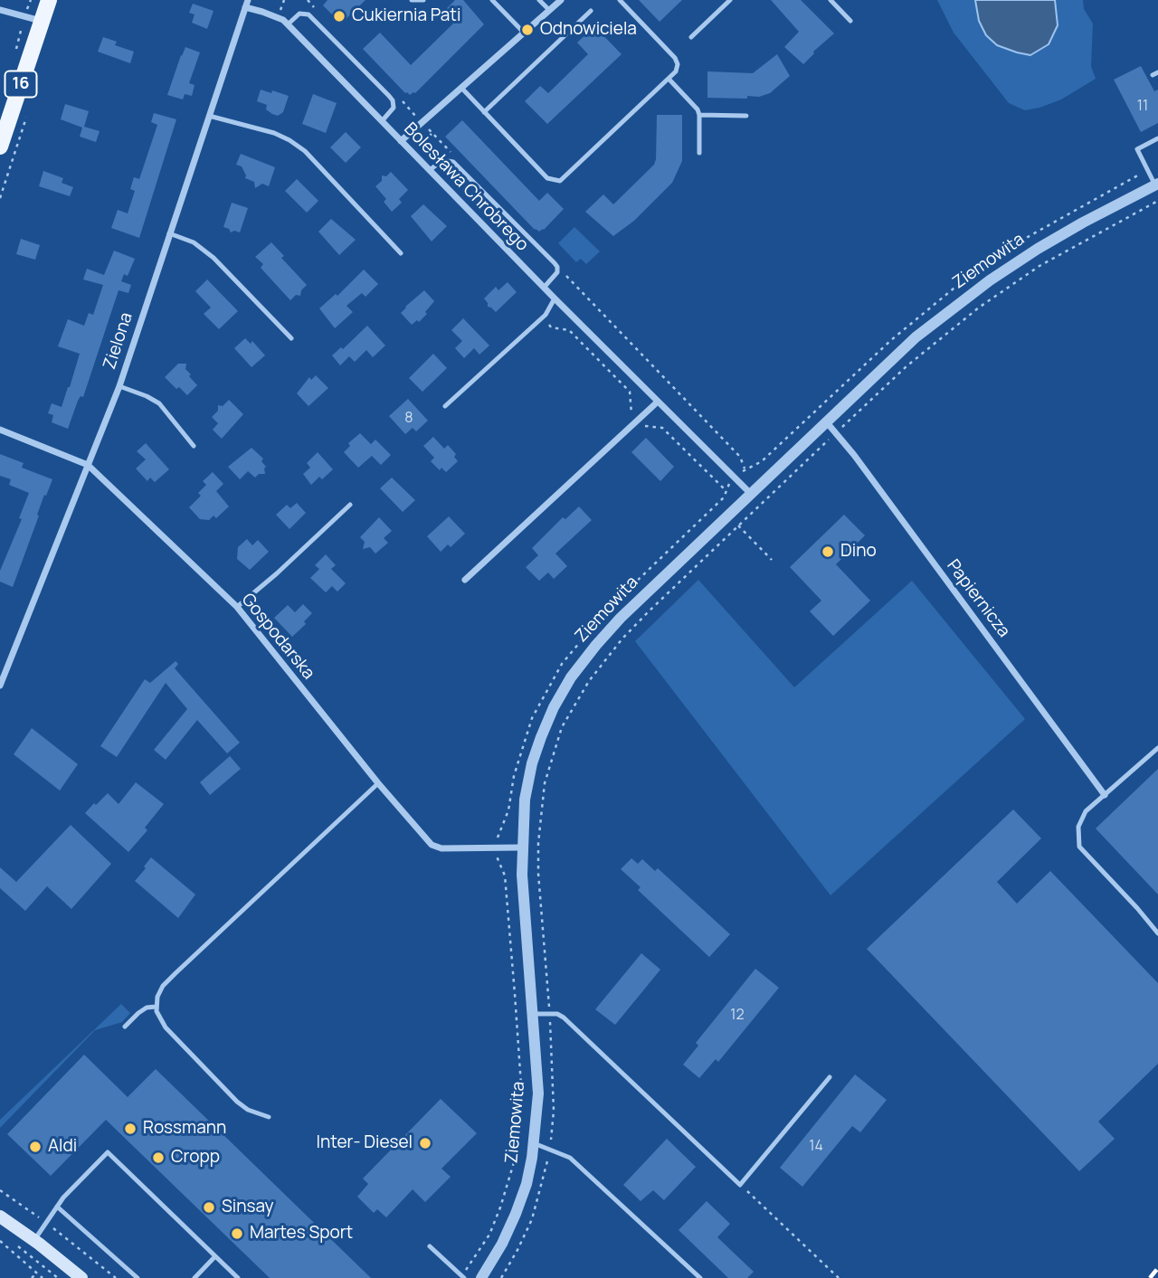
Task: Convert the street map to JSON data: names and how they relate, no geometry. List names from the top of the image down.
{
  "streets": {
    "main road": ["16"],
    "street": [
      "Bolesława Chrobrego",
      "Ziemowita",
      "Zielona",
      "Papiernicza",
      "Gospodarska"
    ]
  },
  "crossings": [
    ["Bolesława Chrobrego", "Ziemowita"],
    ["Bolesława Chrobrego", "Zielona"],
    ["Ziemowita", "Papiernicza"],
    ["Ziemowita", "Gospodarska"],
    ["Zielona", "Gospodarska"]
  ],
  "places": [
    "Cukiernia Pati",
    "Odnowiciela",
    "Dino",
    "Rossmann",
    "Inter- Diesel",
    "Aldi",
    "Cropp",
    "Sinsay",
    "Martes Sport"
  ],
  "house_numbers": [
    "11",
    "8",
    "12",
    "14"
  ]
}
